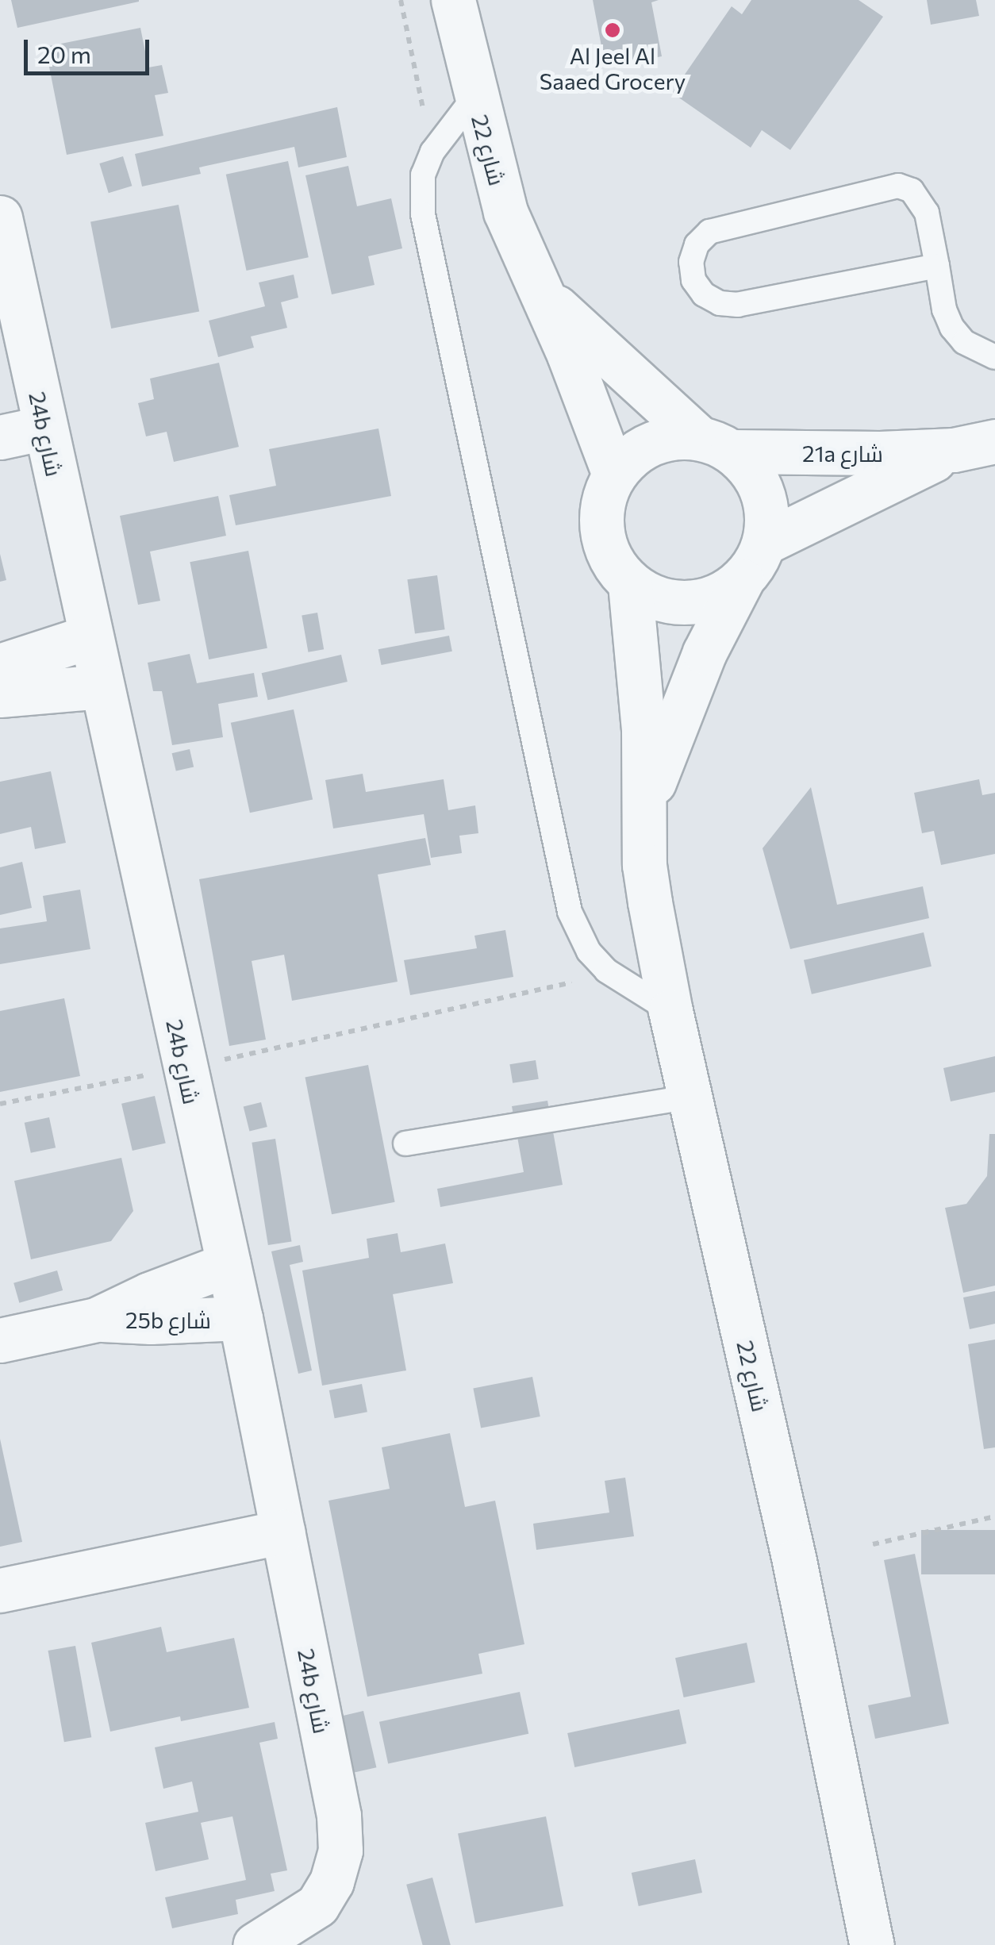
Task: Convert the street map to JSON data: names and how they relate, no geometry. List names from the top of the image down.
{
  "streets": {
    "street": [
      "شارع 22",
      "24b شارع",
      "21a شارع",
      "25b شارع"
    ]
  },
  "crossings": [
    ["شارع 22", "21a شارع"],
    ["24b شارع", "25b شارع"]
  ],
  "places": ["Al Jeel Al Saaed Grocery"],
  "scale_bar": "20 m"
}
